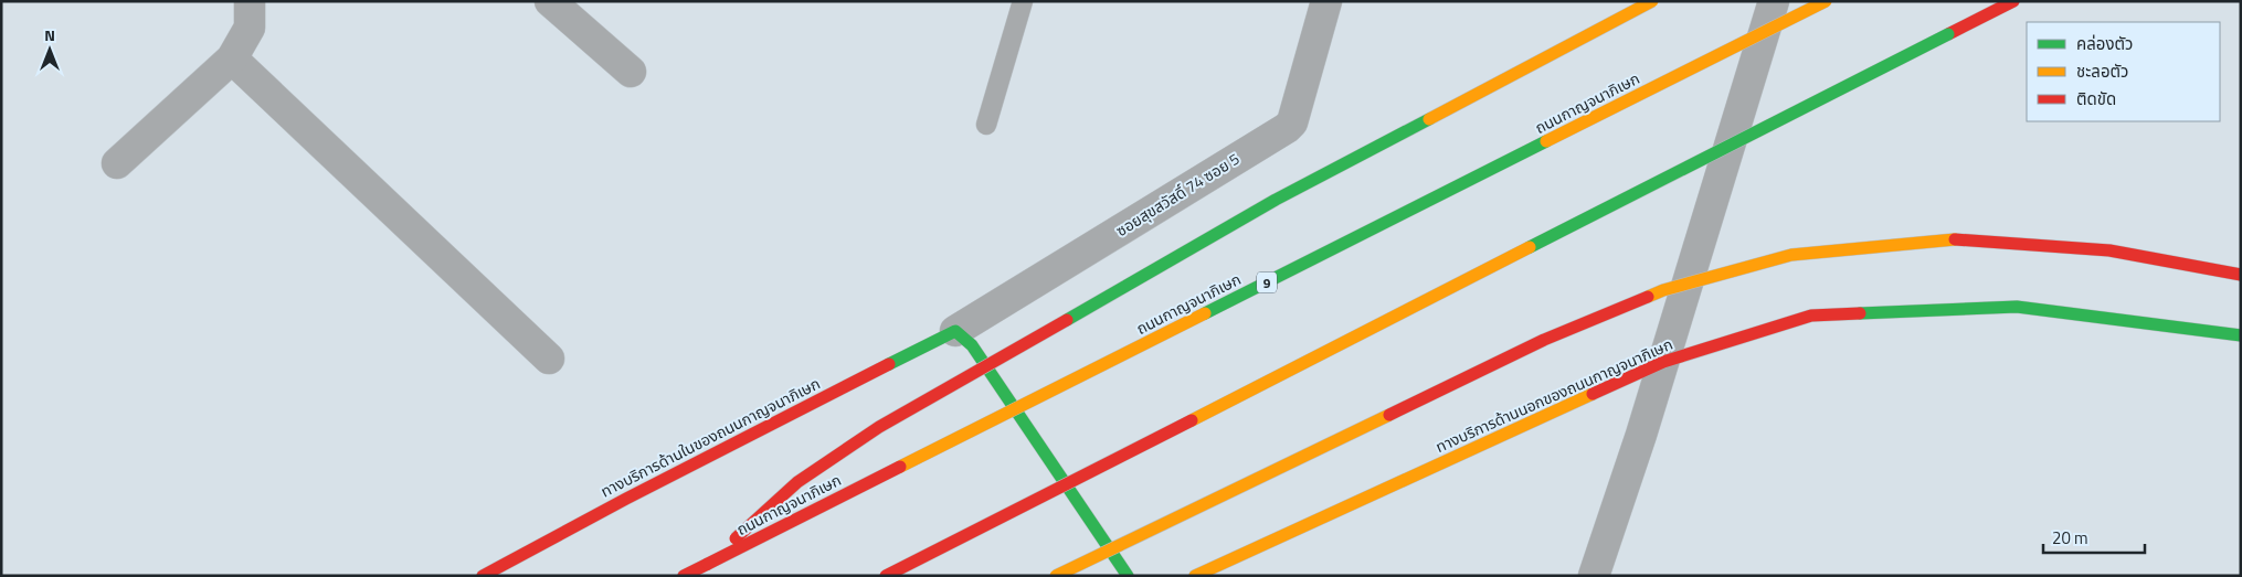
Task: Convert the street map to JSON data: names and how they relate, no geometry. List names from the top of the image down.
{
  "streets": {
    "main road": [
      "ถนนกาญจนาภิเษก",
      "9",
      "ทางบริการด้านนอกของถนนกาญจนาภิเษก",
      "ทางบริการด้านในของถนนกาญจนาภิเษก"
    ],
    "street": ["ซอยสุขสวัสดิ์ 74 ซอย 5"]
  },
  "crossings": [
    ["ซอยสุขสวัสดิ์ 74 ซอย 5", "ทางบริการด้านในของถนนกาญจนาภิเษก"]
  ],
  "legend": ["คล่องตัว", "ชะลอตัว", "ติดขัด"],
  "scale_bar": "20 m",
  "north": "top"
}
